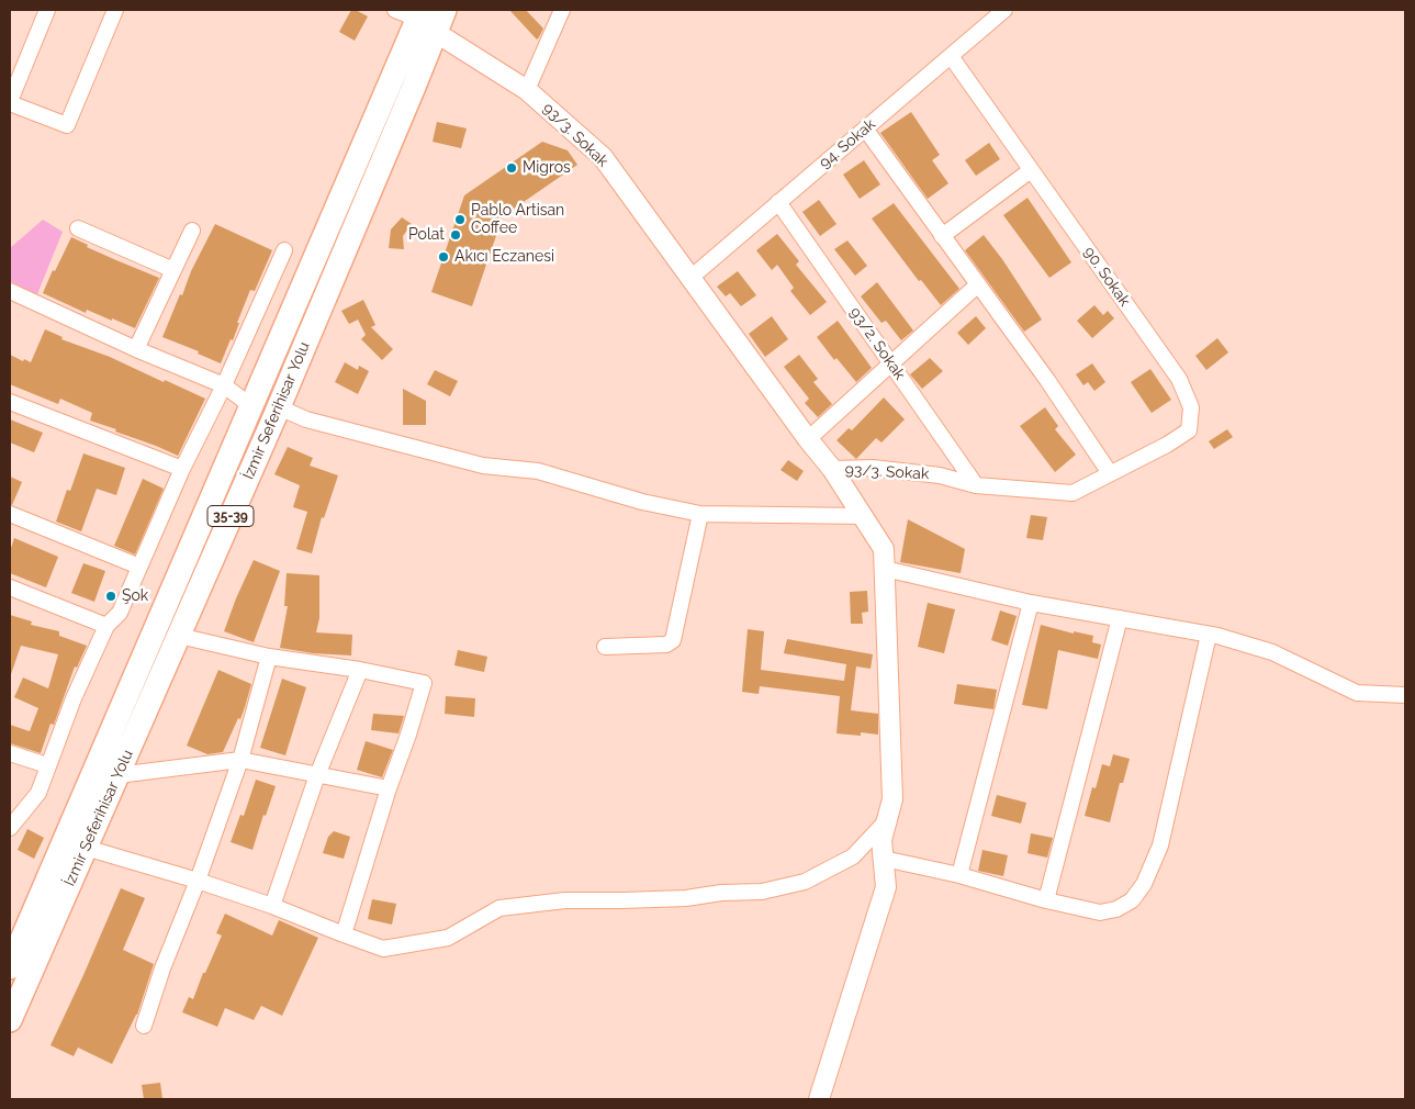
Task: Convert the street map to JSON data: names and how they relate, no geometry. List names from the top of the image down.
{
  "streets": {
    "main road": ["İzmir Seferihisar Yolu", "35-39"],
    "street": [
      "93/3. Sokak",
      "94. Sokak",
      "90. Sokak",
      "93/2. Sokak"
    ]
  },
  "crossings": [
    ["93/3. Sokak", "94. Sokak"],
    ["93/3. Sokak", "90. Sokak"],
    ["93/3. Sokak", "93/2. Sokak"],
    ["93/3. Sokak", "İzmir Seferihisar Yolu"],
    ["94. Sokak", "90. Sokak"],
    ["94. Sokak", "93/2. Sokak"]
  ],
  "places": [
    "Migros",
    "Pablo Artisan Coffee",
    "Polat",
    "Akıcı Eczanesi",
    "Şok"
  ]
}
